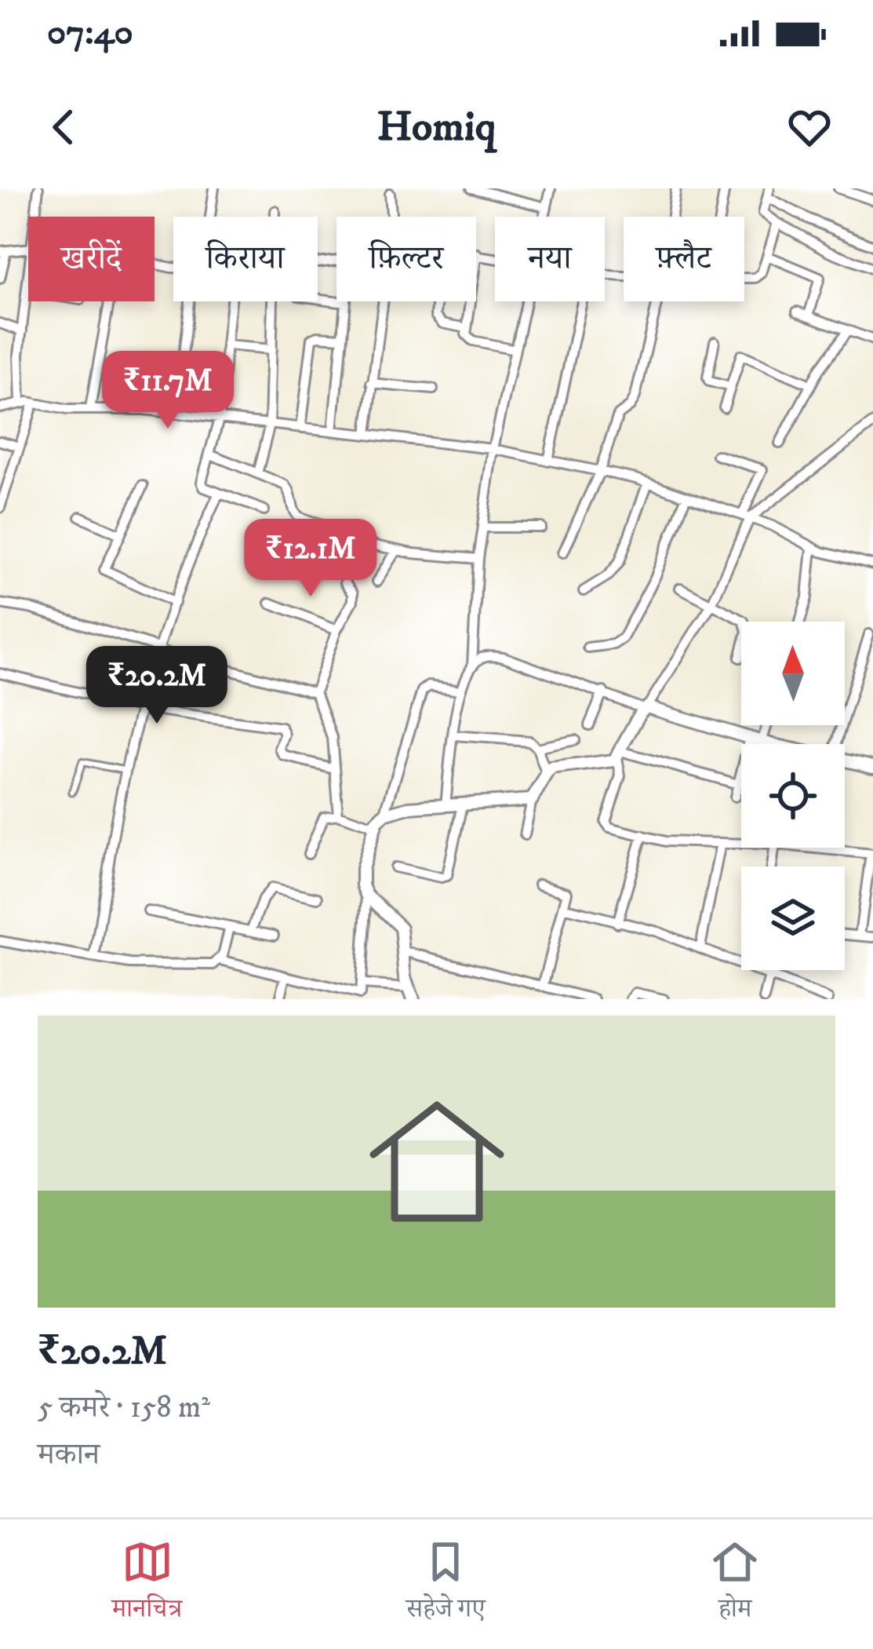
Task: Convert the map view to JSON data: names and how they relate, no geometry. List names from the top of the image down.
{
  "north": "top",
  "page": {
    "status": "07:40",
    "header": "Homiq",
    "chip": [
      "खरीदें",
      "किराया",
      "फ़िल्टर",
      "नया",
      "फ़्लैट"
    ],
    "price": ["₹11.7M", "₹12.1M", "₹20.2M"],
    "list": [
      {
        "name": "₹20.2M",
        "note": "5 कमरे · 158 m² · मकान"
      }
    ],
    "tabs": ["मानचित्र", "सहेजे गए", "होम"]
  }
}
